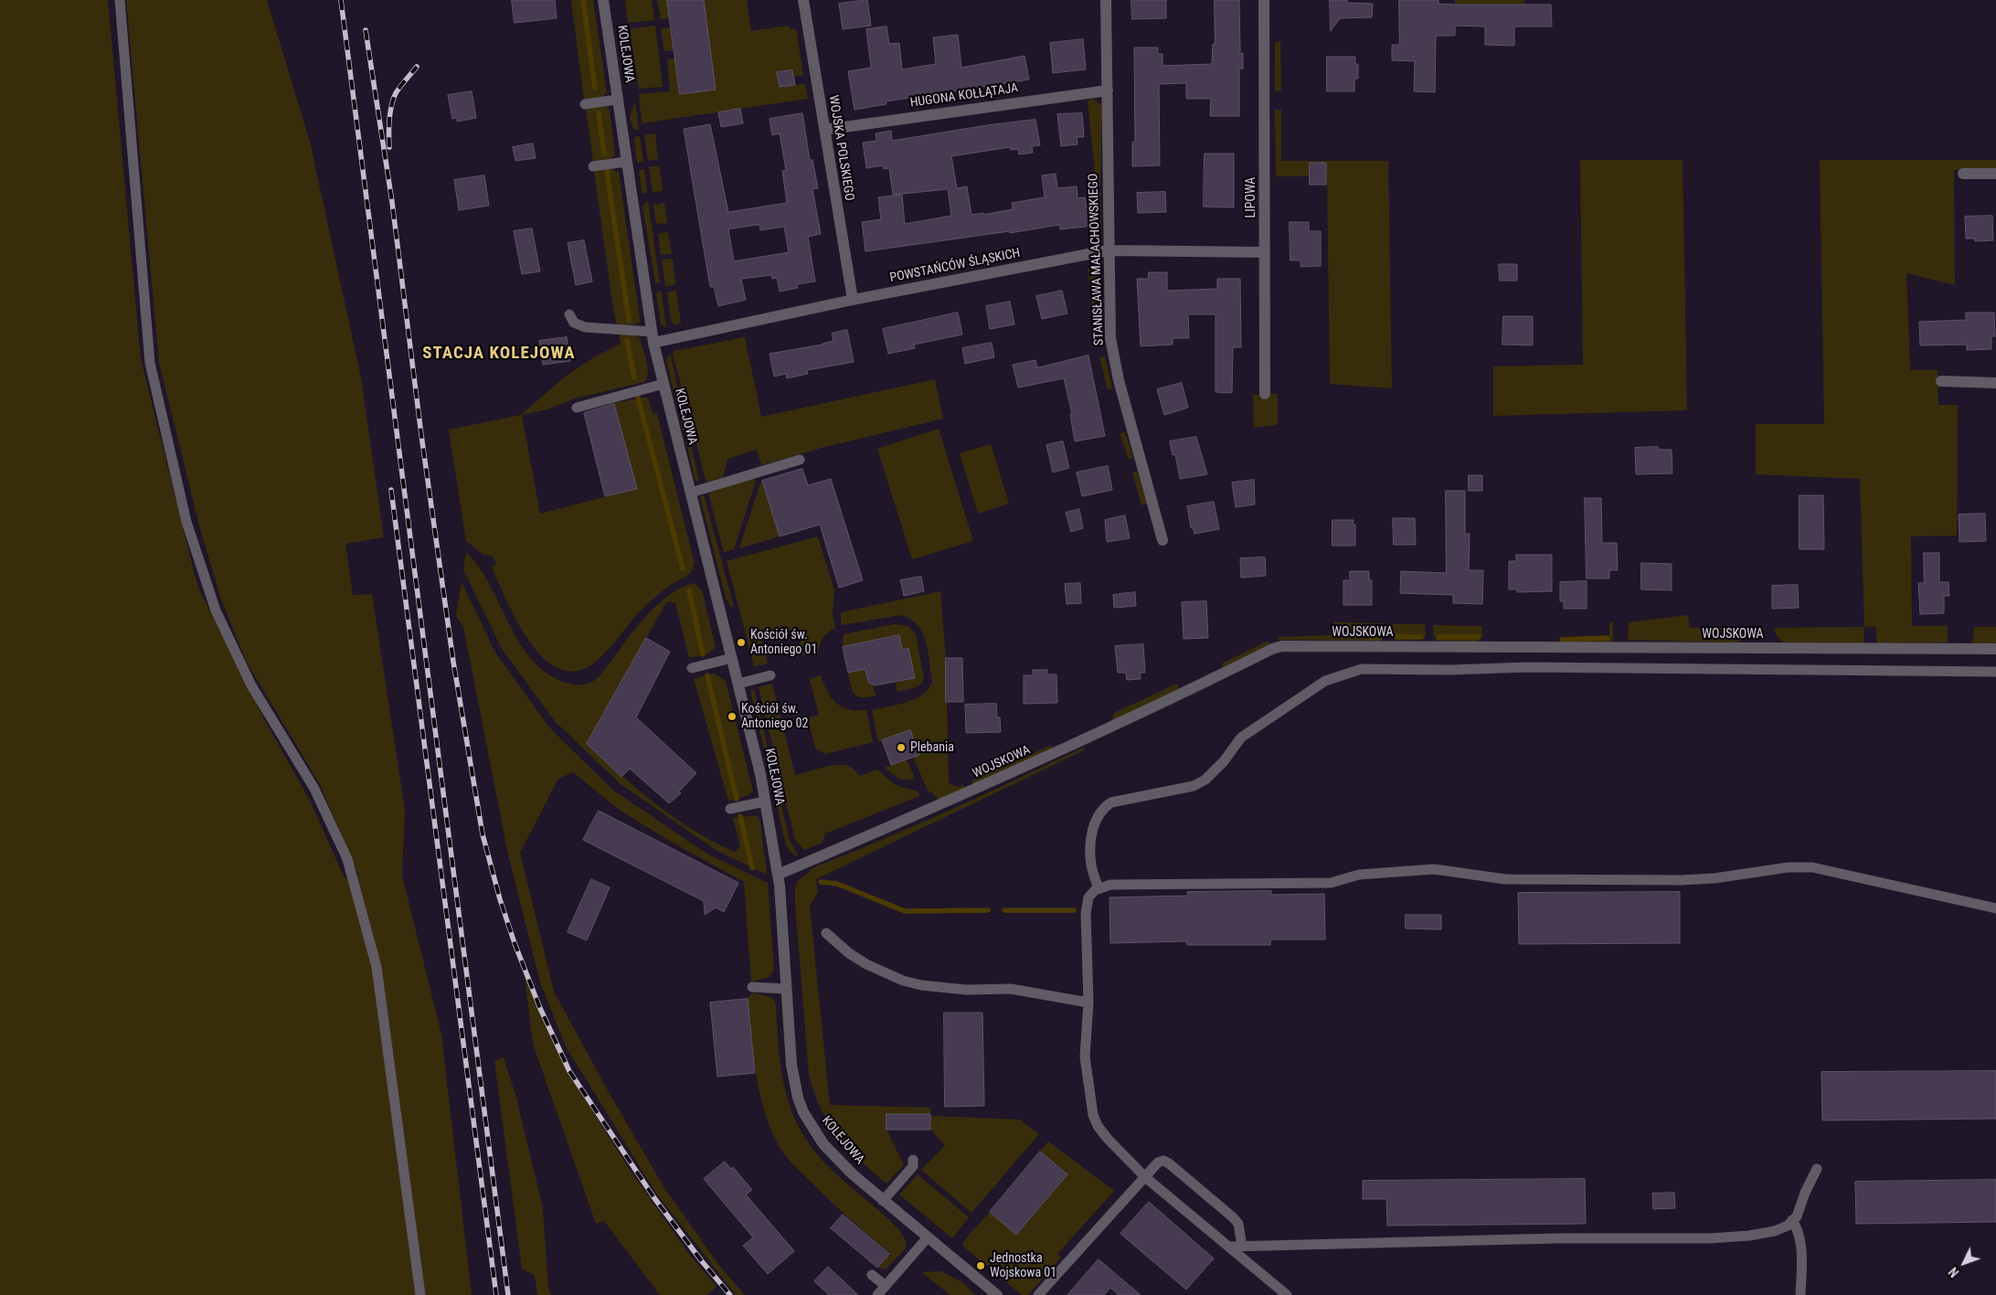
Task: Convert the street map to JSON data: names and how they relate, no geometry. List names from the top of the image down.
{
  "streets": {
    "street": [
      "KOLEJOWA",
      "HUGONA KOŁŁĄTAJA",
      "WOJSKA POLSKIEGO",
      "LIPOWA",
      "STANISŁAWA MAŁACHOWSKIEGO",
      "POWSTAŃCÓW ŚLĄSKICH",
      "WOJSKOWA"
    ]
  },
  "crossings": [
    ["KOLEJOWA", "POWSTAŃCÓW ŚLĄSKICH"],
    ["KOLEJOWA", "WOJSKOWA"],
    ["HUGONA KOŁŁĄTAJA", "WOJSKA POLSKIEGO"],
    ["HUGONA KOŁŁĄTAJA", "STANISŁAWA MAŁACHOWSKIEGO"],
    ["WOJSKA POLSKIEGO", "POWSTAŃCÓW ŚLĄSKICH"],
    ["LIPOWA", "POWSTAŃCÓW ŚLĄSKICH"],
    ["STANISŁAWA MAŁACHOWSKIEGO", "POWSTAŃCÓW ŚLĄSKICH"]
  ],
  "districts": ["STACJA KOLEJOWA"],
  "places": [
    "Kościół św. Antoniego 01",
    "Kościół św. Antoniego 02",
    "Plebania",
    "Jednostka Wojskowa 01"
  ],
  "north": "bottom left"
}
